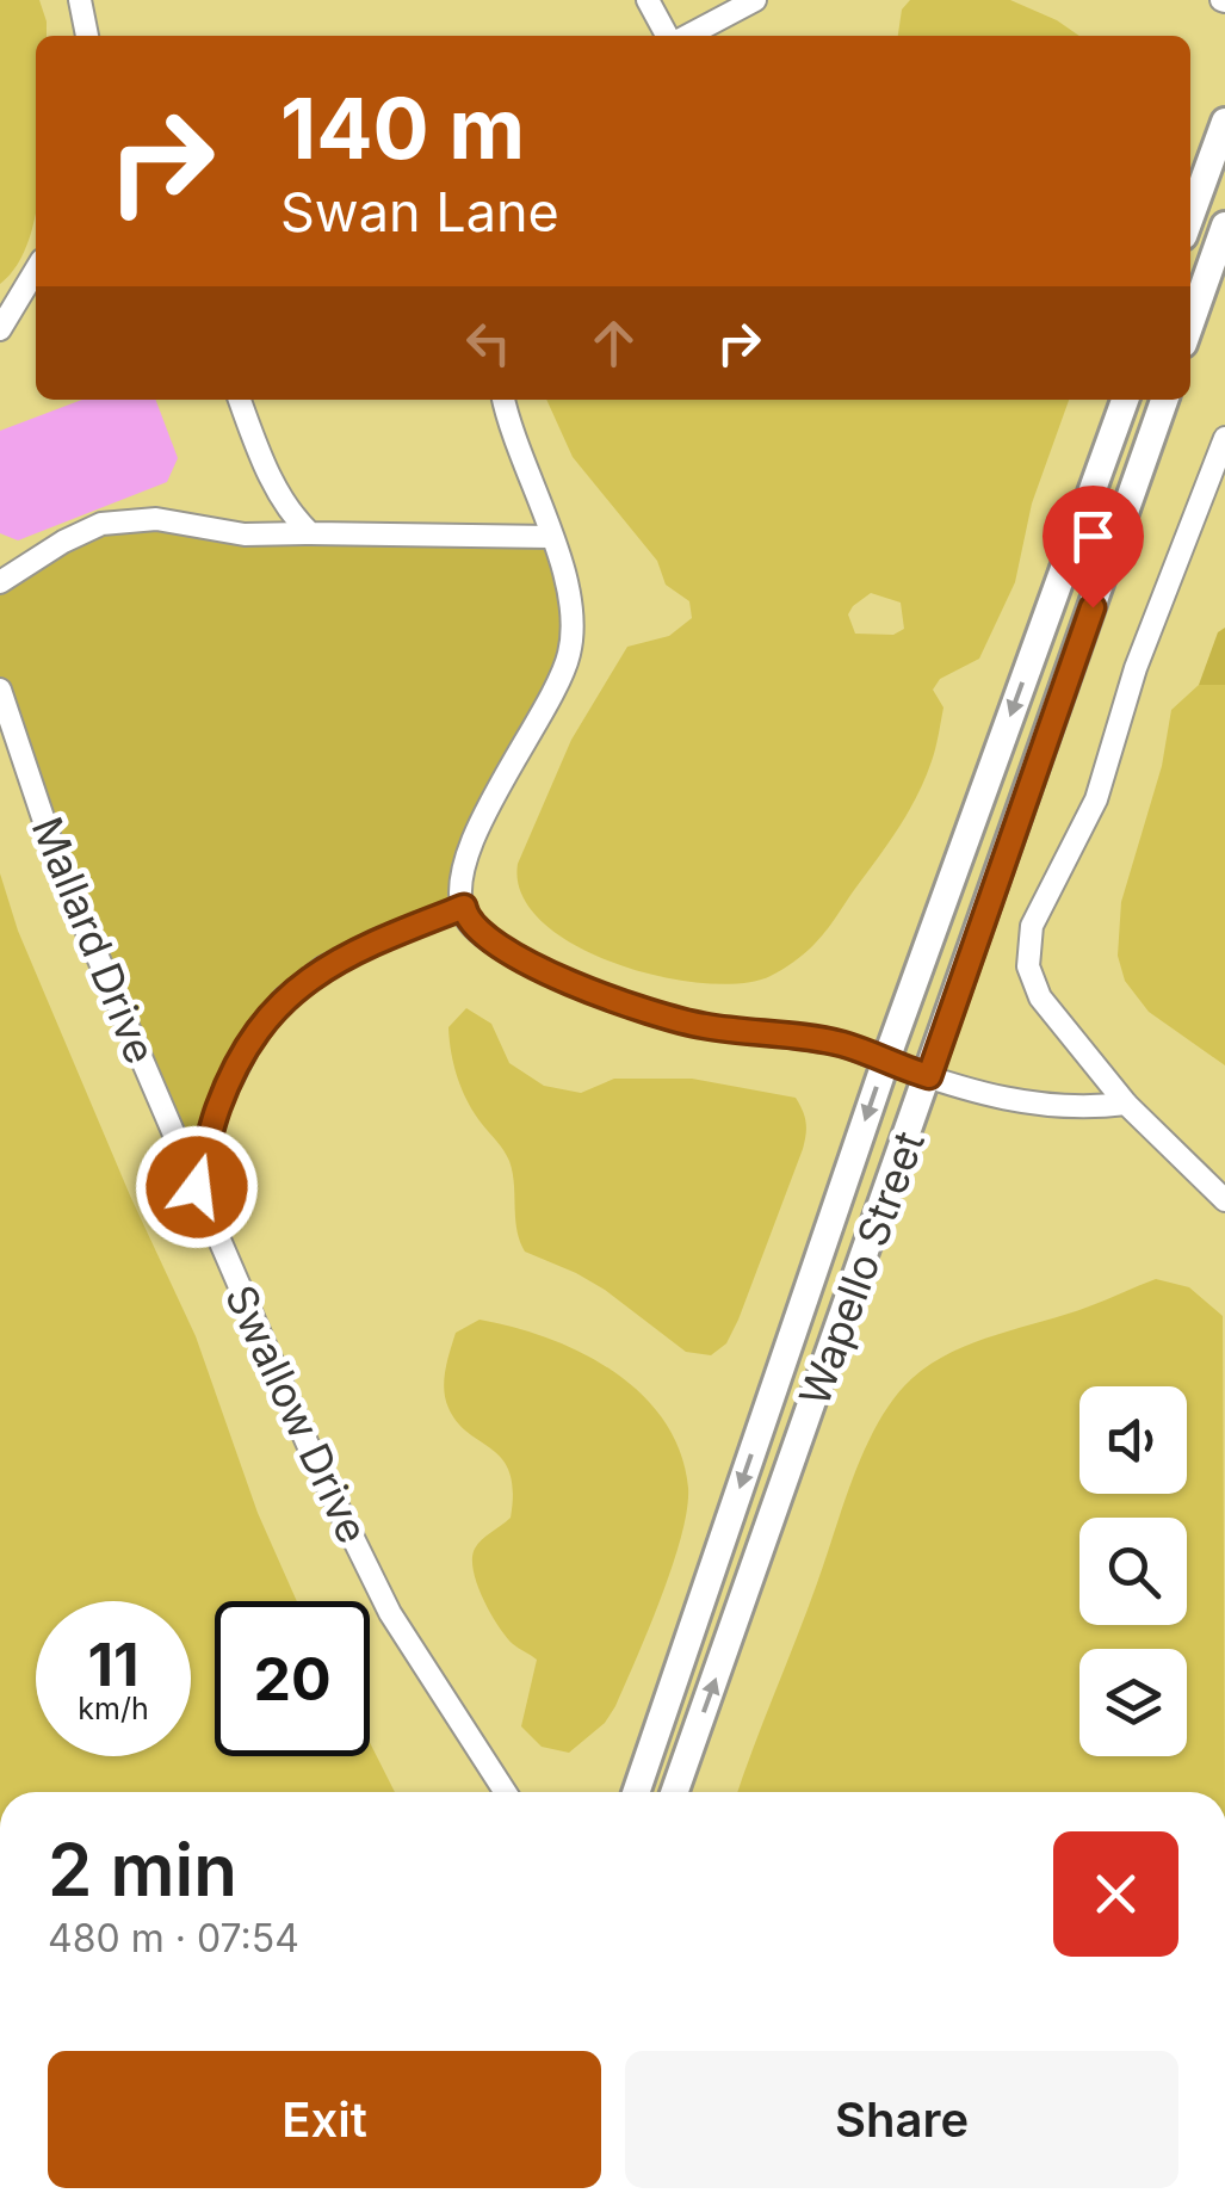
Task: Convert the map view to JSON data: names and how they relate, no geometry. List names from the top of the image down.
{
  "streets": {
    "main road": ["Wapello Street"],
    "lane": ["Mallard Drive", "Swallow Drive"]
  },
  "crossings": [
    ["Mallard Drive", "Swallow Drive"]
  ],
  "page": {
    "turn": ["140 m", "Swan Lane"],
    "speed": "11 km/h",
    "limit": "20",
    "heading": ["2 min", "480 m · 07:54"],
    "buttons": ["Exit", "Share"]
  }
}
